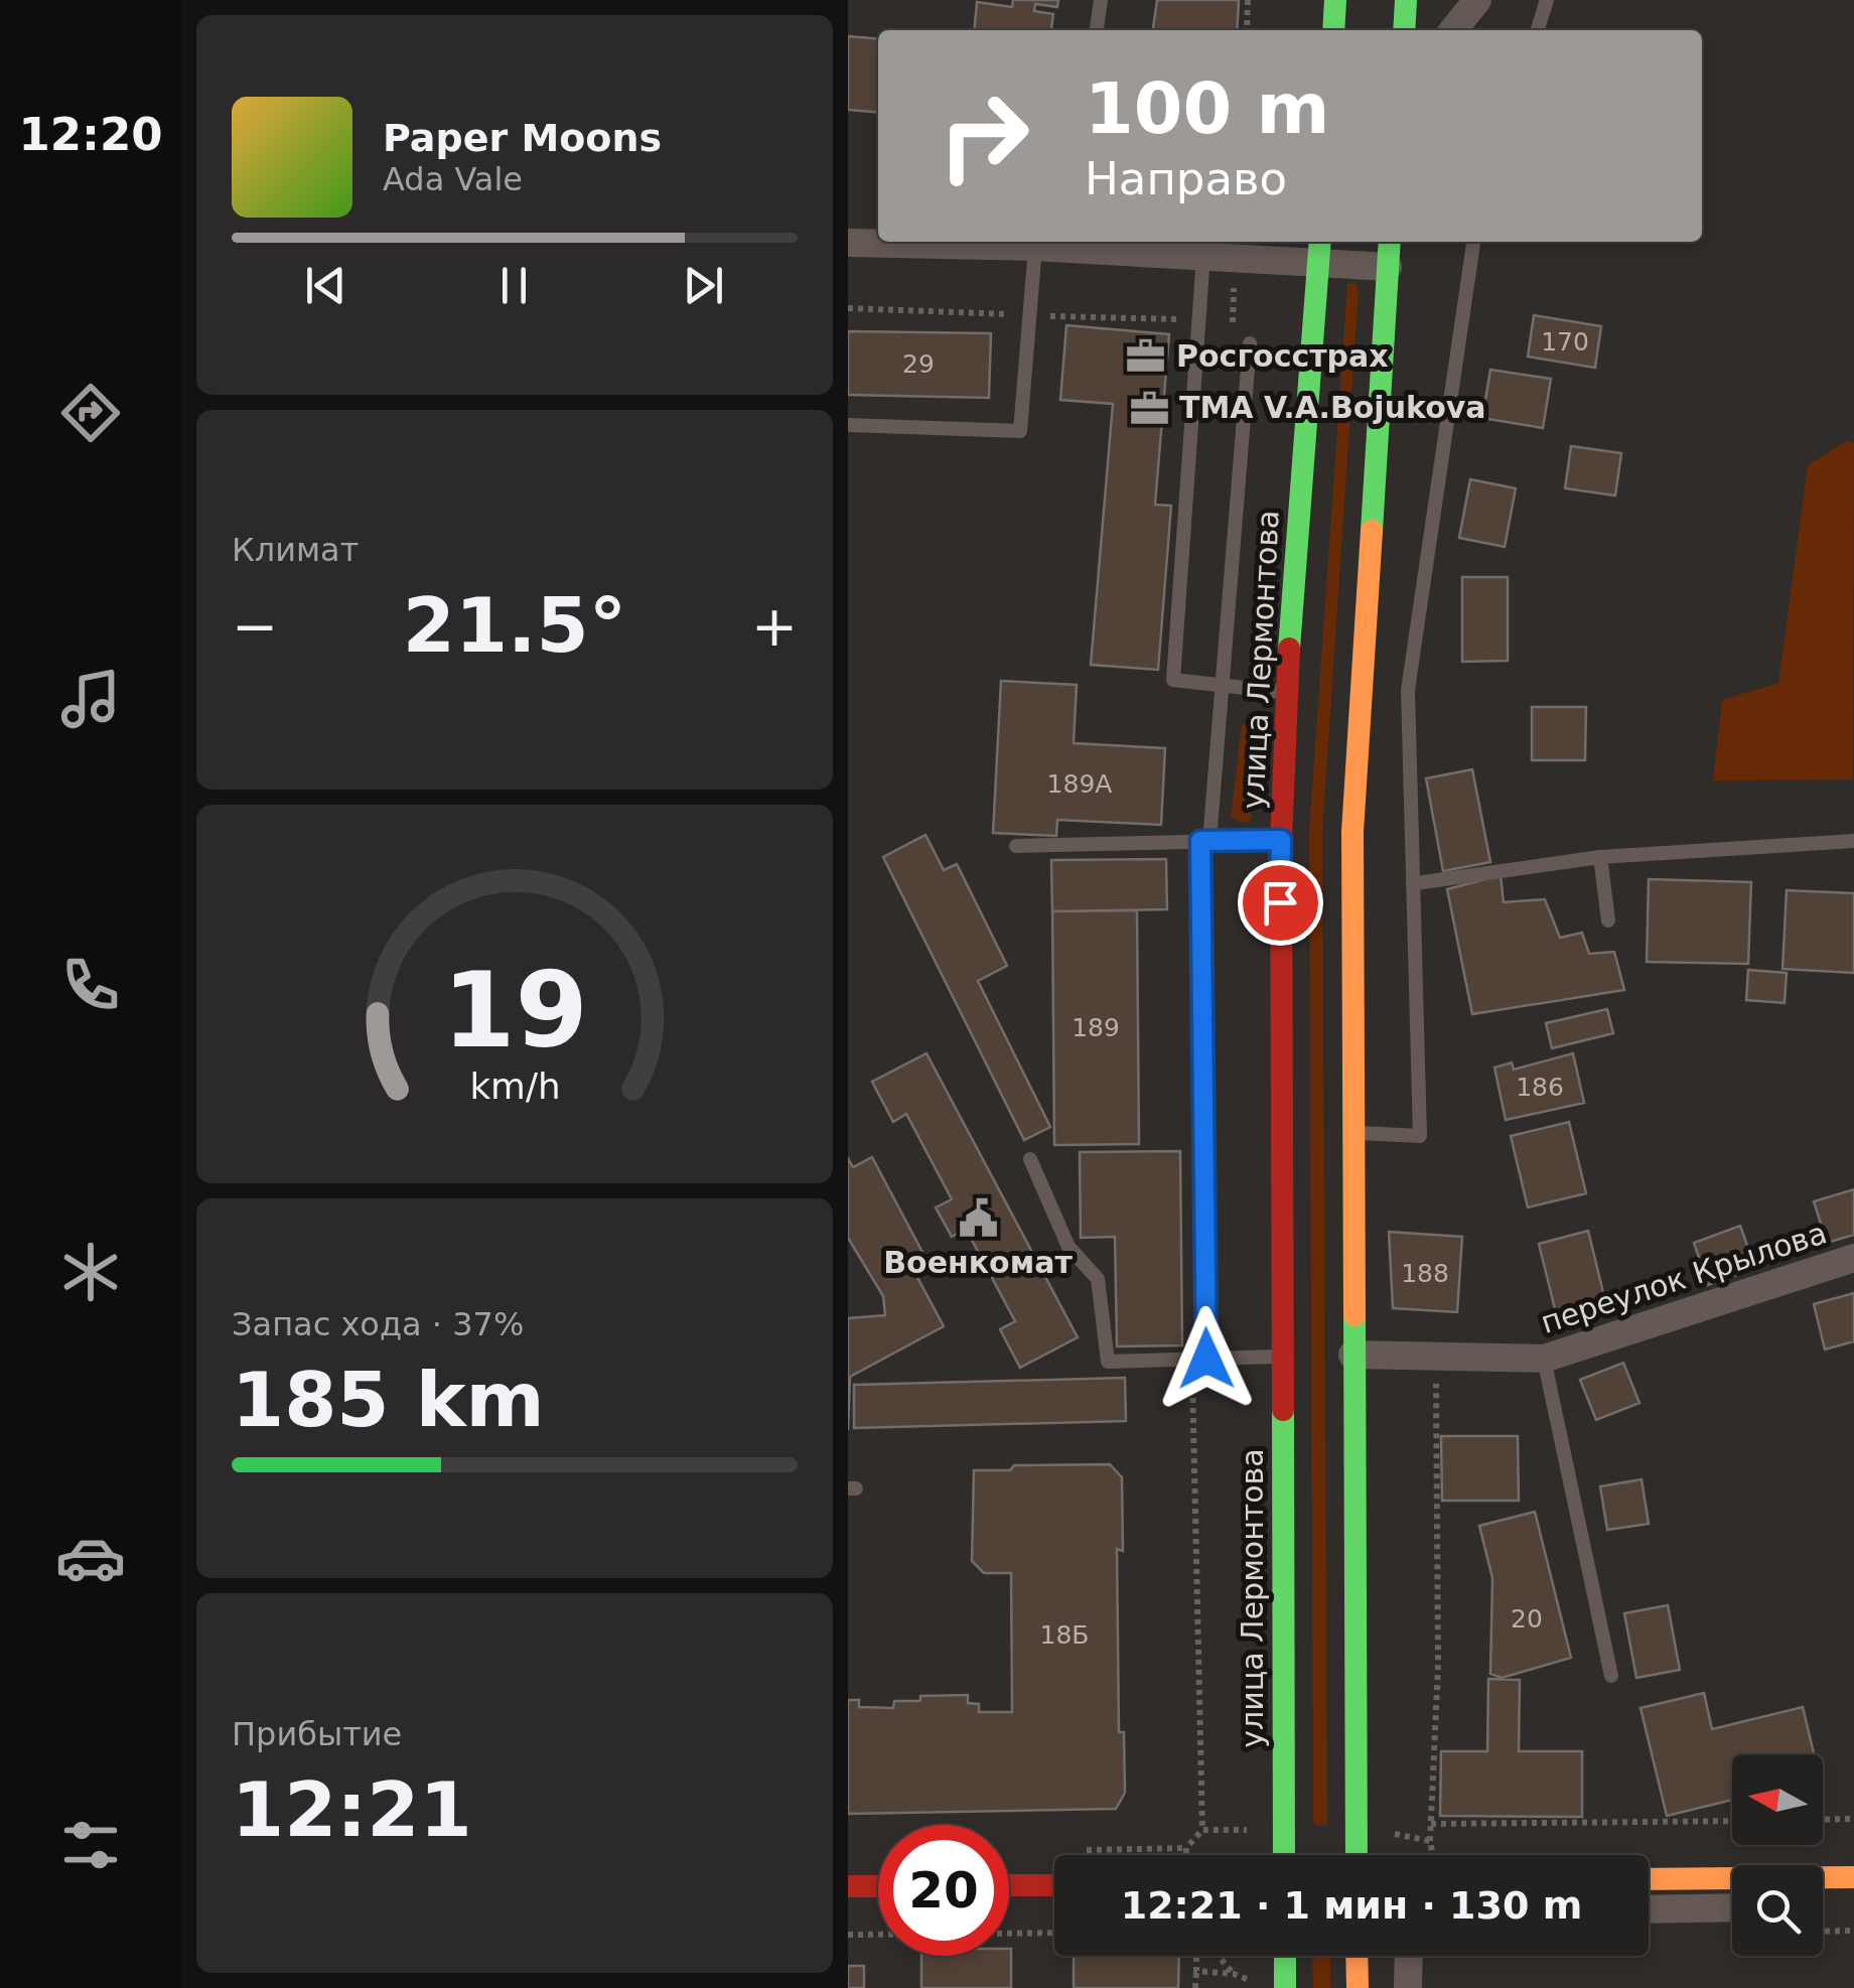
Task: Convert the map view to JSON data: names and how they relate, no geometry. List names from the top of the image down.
{
  "streets": {
    "main road": ["улица Лермонтова"],
    "street": ["переулок Крылова"]
  },
  "places": {
    "office": ["Росгосстрах", "TMA V.A.Bojukova"],
    "public building": ["Военкомат"]
  },
  "house_numbers": [
    "170",
    "29",
    "189А",
    "189",
    "186",
    "188",
    "20",
    "18Б"
  ],
  "north": "left",
  "page": {
    "tabs": "12:20",
    "turn": ["100 m", "Направо"],
    "song": ["Paper Moons", "Ada Vale"],
    "tile": [
      "Климат",
      ["Запас хода · 37%", "185 km"],
      ["Прибытие", "12:21"]
    ],
    "heat": ["−", "21.5°", "+"],
    "limit": "20",
    "trip": "12:21 · 1 мин · 130 m",
    "gauge": ["19", "km/h"]
  }
}
